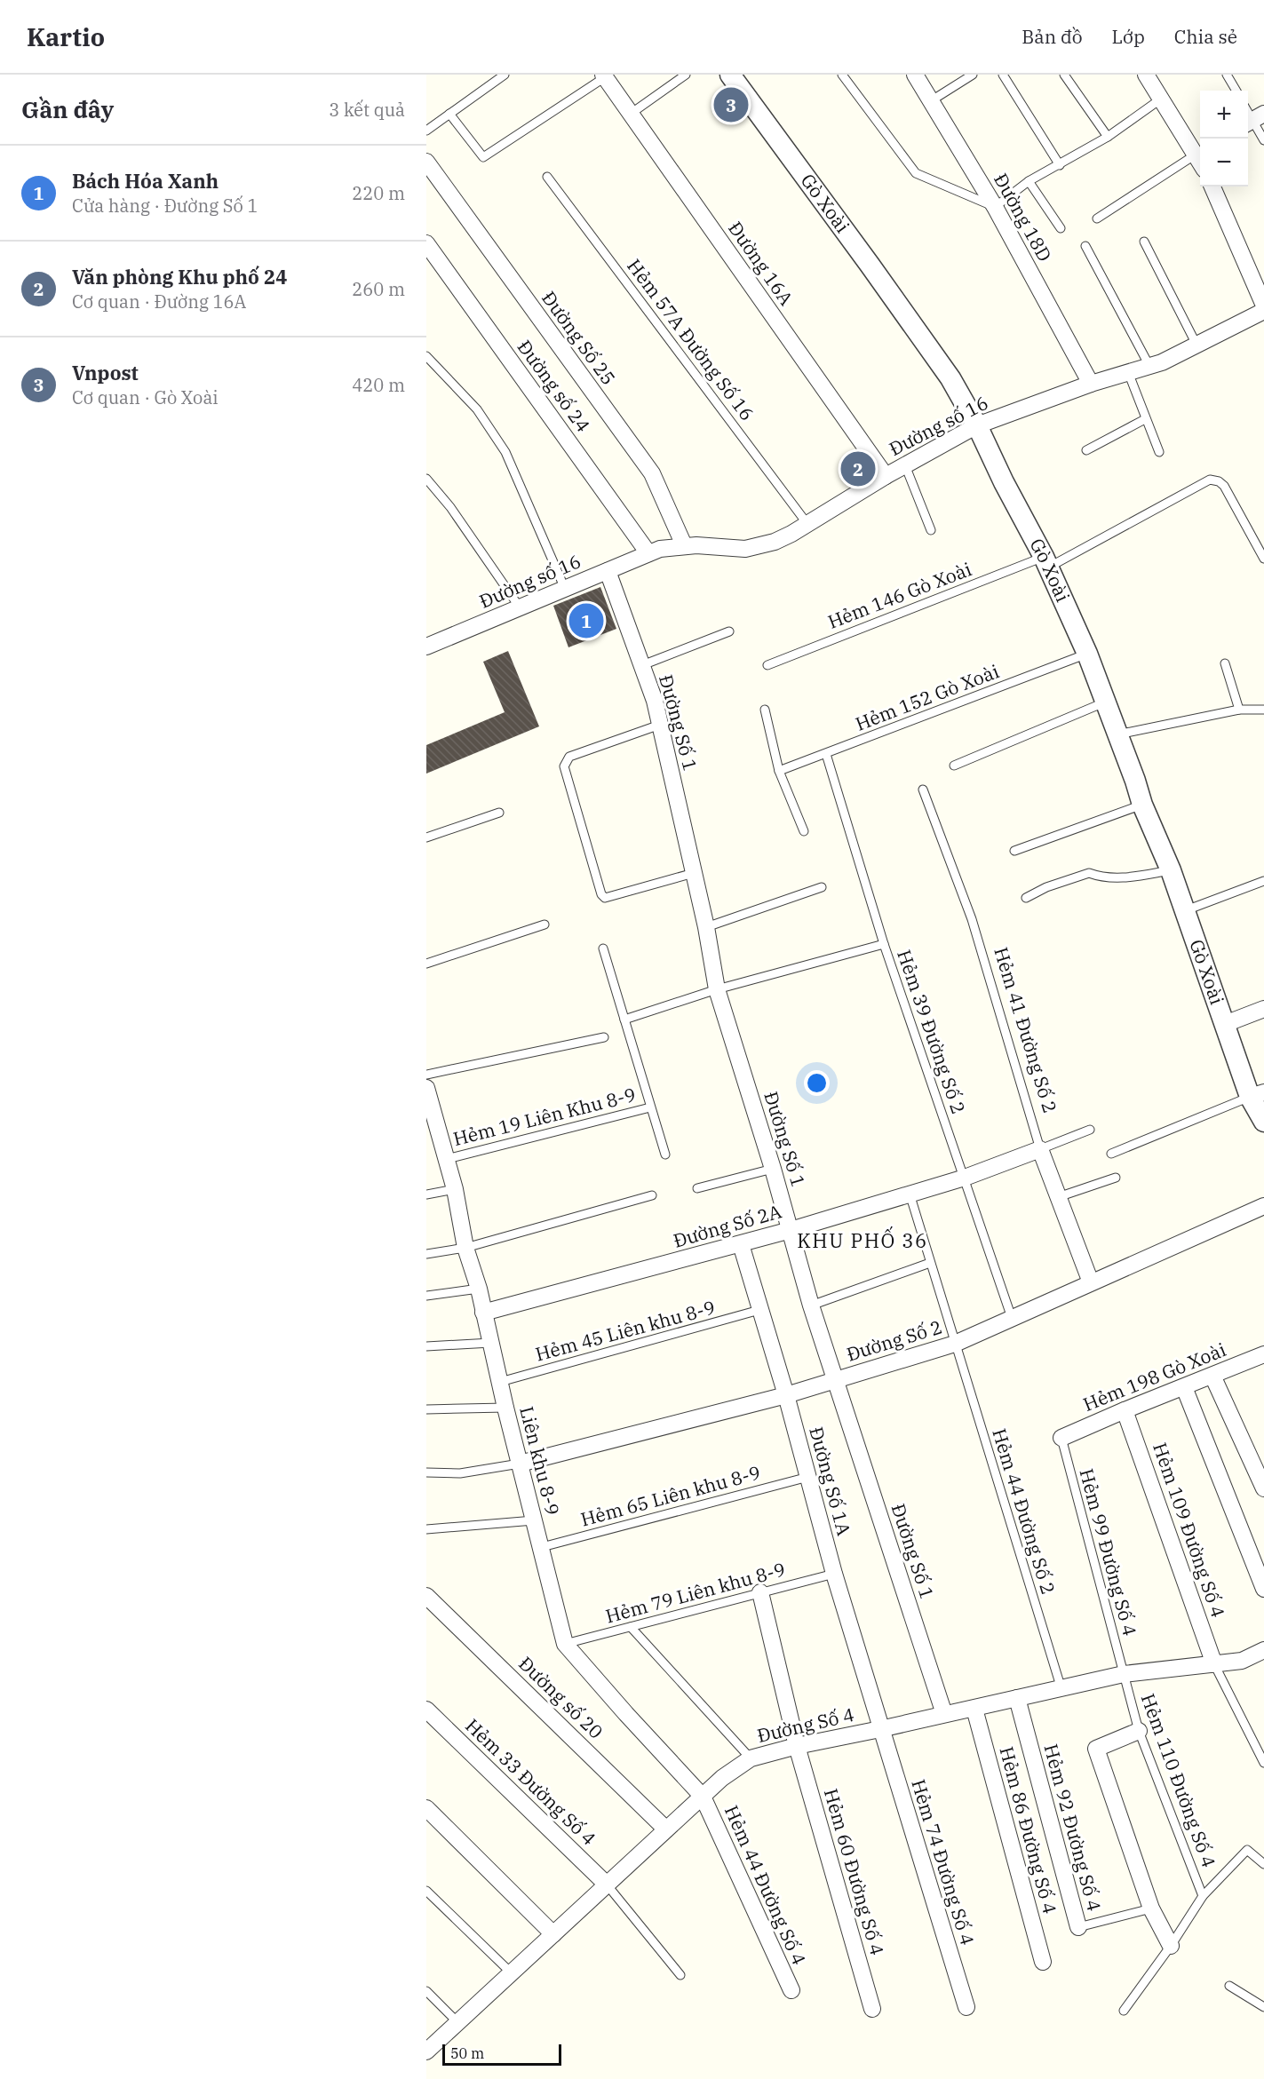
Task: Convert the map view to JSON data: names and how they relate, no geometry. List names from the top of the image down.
{
  "streets": {
    "street": [
      "Gò Xoài",
      "Đường 18D",
      "Đường 16A",
      "Đường Số 25",
      "Đường số 24",
      "Đường số 16",
      "Đường Số 1",
      "Hẻm 41 Đường Số 2",
      "Đường Số 2A",
      "Đường Số 2",
      "Hẻm 198 Gò Xoài",
      "Liên khu 8-9",
      "Đường Số 1A",
      "Hẻm 109 Đường Số 4",
      "Đường số 20",
      "Đường Số 4",
      "Hẻm 33 Đường Số 4",
      "Hẻm 92 Đường Số 4",
      "Hẻm 86 Đường Số 4",
      "Hẻm 74 Đường Số 4",
      "Hẻm 60 Đường Số 4",
      "Hẻm 44 Đường Số 4"
    ],
    "lane": [
      "Hẻm 57A Đường Số 16",
      "Hẻm 146 Gò Xoài",
      "Hẻm 152 Gò Xoài",
      "Hẻm 39 Đường Số 2",
      "Hẻm 19 Liên Khu 8-9",
      "Hẻm 45 Liên khu 8-9",
      "Hẻm 65 Liên khu 8-9",
      "Hẻm 44 Đường Số 2",
      "Hẻm 99 Đường Số 4",
      "Hẻm 79 Liên khu 8-9",
      "Hẻm 110 Đường Số 4"
    ]
  },
  "crossings": [
    ["Gò Xoài", "Đường số 16"],
    ["Gò Xoài", "Hẻm 146 Gò Xoài"],
    ["Gò Xoài", "Hẻm 152 Gò Xoài"],
    ["Đường 18D", "Đường số 16"],
    ["Đường 16A", "Đường số 16"],
    ["Đường Số 25", "Đường số 16"],
    ["Hẻm 57A Đường Số 16", "Đường số 16"],
    ["Đường số 24", "Đường số 16"],
    ["Đường số 16", "Đường Số 1"],
    ["Hẻm 152 Gò Xoài", "Hẻm 39 Đường Số 2"],
    ["Đường Số 1", "Đường Số 2A"],
    ["Đường Số 1", "Đường Số 2"],
    ["Đường Số 1", "Đường Số 4"],
    ["Hẻm 41 Đường Số 2", "Đường Số 2A"],
    ["Hẻm 41 Đường Số 2", "Đường Số 2"],
    ["Hẻm 39 Đường Số 2", "Đường Số 2A"],
    ["Hẻm 39 Đường Số 2", "Đường Số 2"],
    ["Hẻm 19 Liên Khu 8-9", "Liên khu 8-9"],
    ["Đường Số 2A", "Liên khu 8-9"],
    ["Đường Số 2A", "Đường Số 1A"],
    ["Đường Số 2A", "Hẻm 44 Đường Số 2"],
    ["Hẻm 45 Liên khu 8-9", "Liên khu 8-9"],
    ["Hẻm 45 Liên khu 8-9", "Đường Số 1A"],
    ["Đường Số 2", "Liên khu 8-9"],
    ["Đường Số 2", "Đường Số 1A"],
    ["Đường Số 2", "Hẻm 44 Đường Số 2"],
    ["Hẻm 198 Gò Xoài", "Hẻm 109 Đường Số 4"],
    ["Hẻm 198 Gò Xoài", "Hẻm 99 Đường Số 4"],
    ["Liên khu 8-9", "Hẻm 65 Liên khu 8-9"],
    ["Liên khu 8-9", "Hẻm 79 Liên khu 8-9"],
    ["Liên khu 8-9", "Đường Số 4"],
    ["Liên khu 8-9", "Hẻm 44 Đường Số 4"],
    ["Đường Số 1A", "Hẻm 65 Liên khu 8-9"],
    ["Đường Số 1A", "Hẻm 79 Liên khu 8-9"],
    ["Đường Số 1A", "Đường Số 4"],
    ["Đường Số 1A", "Hẻm 74 Đường Số 4"],
    ["Hẻm 44 Đường Số 2", "Đường Số 4"],
    ["Hẻm 109 Đường Số 4", "Đường Số 4"],
    ["Hẻm 99 Đường Số 4", "Đường Số 4"],
    ["Hẻm 99 Đường Số 4", "Hẻm 110 Đường Số 4"],
    ["Hẻm 79 Liên khu 8-9", "Hẻm 60 Đường Số 4"],
    ["Đường số 20", "Đường Số 4"],
    ["Đường Số 4", "Hẻm 110 Đường Số 4"],
    ["Đường Số 4", "Hẻm 33 Đường Số 4"],
    ["Đường Số 4", "Hẻm 92 Đường Số 4"],
    ["Đường Số 4", "Hẻm 86 Đường Số 4"],
    ["Đường Số 4", "Hẻm 74 Đường Số 4"],
    ["Đường Số 4", "Hẻm 60 Đường Số 4"],
    ["Đường Số 4", "Hẻm 44 Đường Số 4"]
  ],
  "districts": ["KHU PHỐ 36"],
  "scale_bar": "50 m",
  "page": {
    "header": "Kartio",
    "nav": ["Bản đồ", "Lớp", "Chia sẻ"],
    "heading": ["Gần đây", "3 kết quả"],
    "pins": ["3", "2", "1"],
    "map_buttons": ["+", "−"],
    "list": [
      {
        "mark": "1",
        "name": "Bách Hóa Xanh",
        "note": "Cửa hàng · Đường Số 1",
        "value": "220 m"
      },
      {
        "mark": "2",
        "name": "Văn phòng Khu phố 24",
        "note": "Cơ quan · Đường 16A",
        "value": "260 m"
      },
      {
        "mark": "3",
        "name": "Vnpost",
        "note": "Cơ quan · Gò Xoài",
        "value": "420 m"
      }
    ],
    "scale": "50 m"
  }
}
